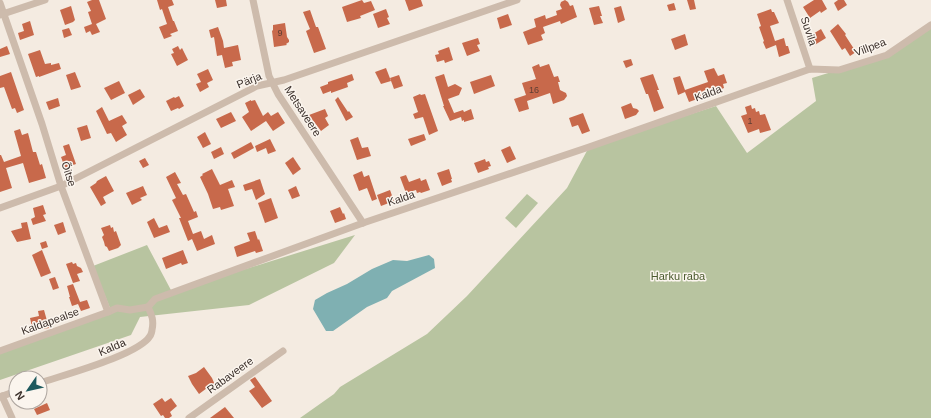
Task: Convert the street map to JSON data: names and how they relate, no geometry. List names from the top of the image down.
{
  "streets": {
    "street": [
      "Suvila",
      "Villpea",
      "Pärja",
      "Kalda",
      "Metsaveere",
      "Õitse",
      "Kaldapealse",
      "Rabaveere"
    ]
  },
  "crossings": [
    ["Suvila", "Villpea"],
    ["Suvila", "Kalda"],
    ["Villpea", "Kalda"],
    ["Pärja", "Metsaveere"],
    ["Pärja", "Õitse"],
    ["Kalda", "Metsaveere"],
    ["Õitse", "Kaldapealse"]
  ],
  "parks": ["Harku raba"],
  "house_numbers": ["9", "16", "1"],
  "north": "bottom left"
}
